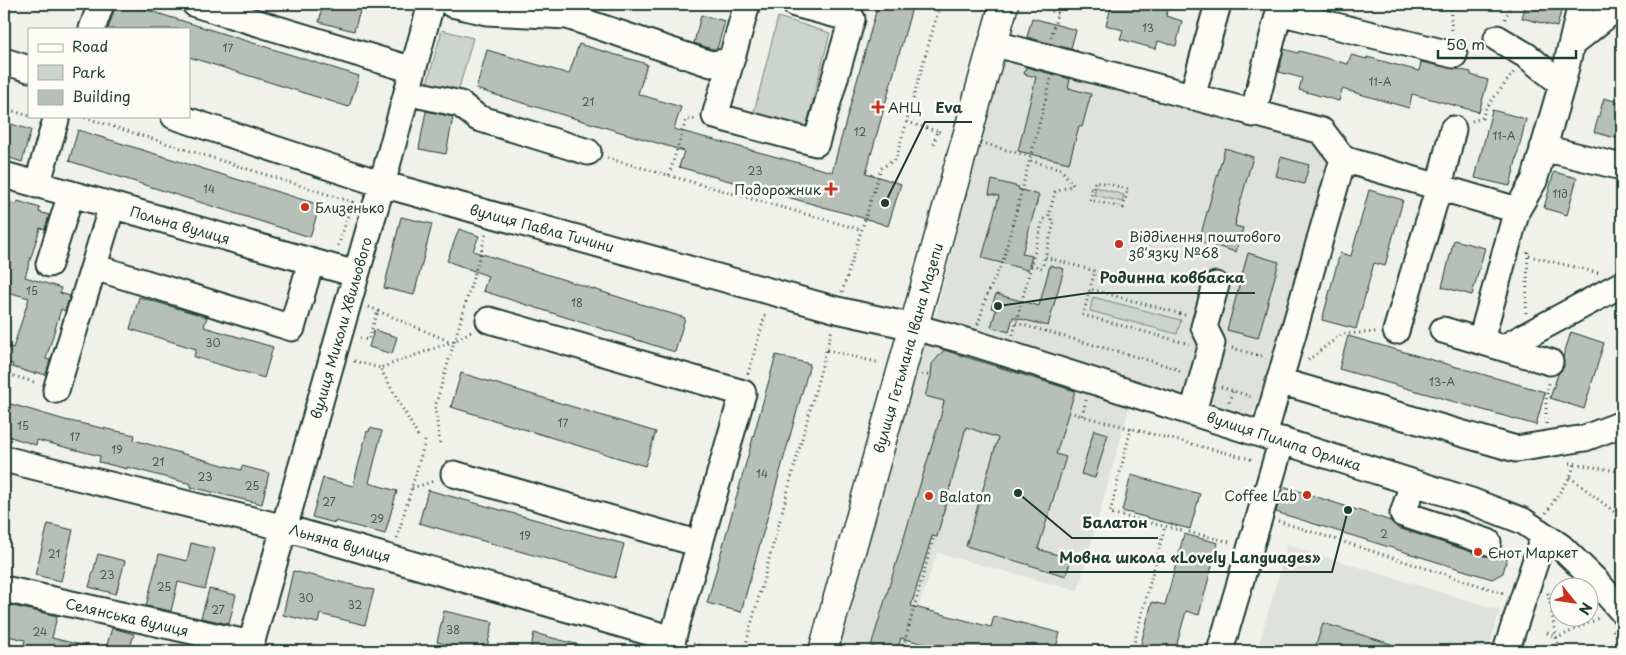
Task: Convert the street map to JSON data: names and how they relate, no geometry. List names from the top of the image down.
{
  "streets": {
    "main road": ["вулиця Гетьмана Івана Мазепи"],
    "street": [
      "Польна вулиця",
      "вулиця Павла Тичини",
      "вулиця Миколи Хвильового",
      "вулиця Пилипа Орлика",
      "Льняна вулиця",
      "Селянська вулиця"
    ]
  },
  "crossings": [
    ["Польна вулиця", "вулиця Миколи Хвильового"],
    ["вулиця Павла Тичини", "вулиця Миколи Хвильового"],
    ["вулиця Павла Тичини", "вулиця Гетьмана Івана Мазепи"],
    ["вулиця Павла Тичини", "вулиця Пилипа Орлика"],
    ["вулиця Миколи Хвильового", "Льняна вулиця"],
    ["вулиця Миколи Хвильового", "Селянська вулиця"],
    ["вулиця Гетьмана Івана Мазепи", "вулиця Пилипа Орлика"]
  ],
  "places": {
    "health": ["АНЦ", "Подорожник"],
    "other": [
      "Eva",
      "Близенько",
      "Відділення поштового зв'язку №68",
      "Родинна ковбаска",
      "Балатон",
      "Coffee Lab",
      "Balaton",
      "Мовна школа «Lovely Languages»",
      "Єнот Маркет"
    ]
  },
  "house_numbers": [
    "13",
    "17",
    "11-А",
    "21",
    "12",
    "11-А",
    "23",
    "14",
    "11д",
    "15",
    "18",
    "30",
    "13-А",
    "17",
    "15",
    "17",
    "19",
    "21",
    "14",
    "23",
    "25",
    "27",
    "29",
    "2",
    "19",
    "21",
    "23",
    "25",
    "30",
    "32",
    "27",
    "38",
    "24"
  ],
  "legend": ["Road", "Park", "Building"],
  "scale_bar": "50 m",
  "north": "bottom right"
}
